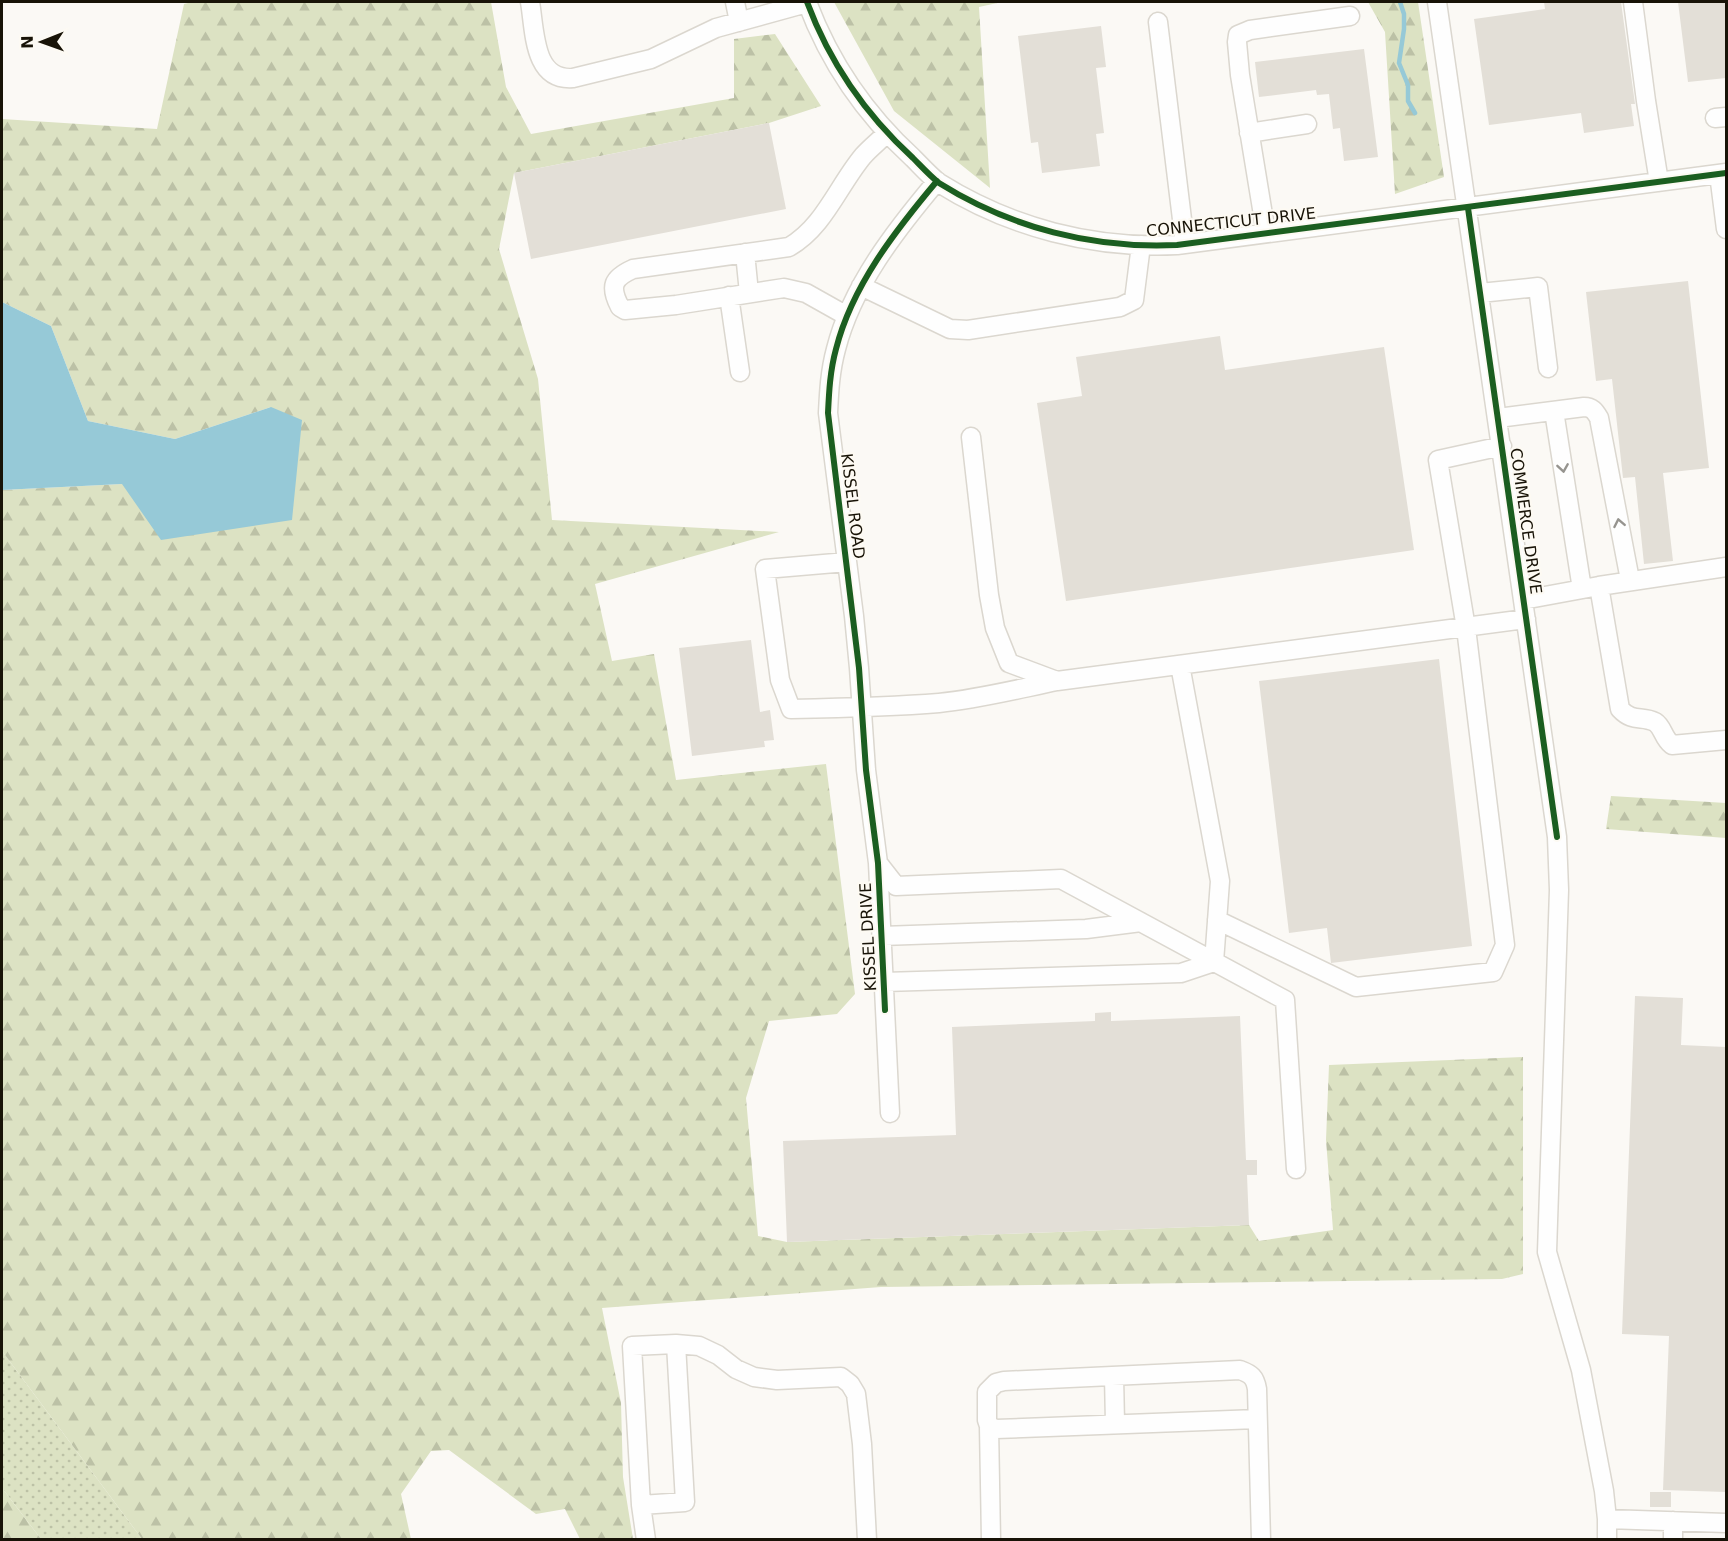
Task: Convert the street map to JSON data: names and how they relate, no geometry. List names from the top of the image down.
{
  "streets": {
    "street": [
      "CONNECTICUT DRIVE",
      "KISSEL ROAD",
      "COMMERCE DRIVE",
      "KISSEL DRIVE"
    ]
  },
  "crossings": [
    ["CONNECTICUT DRIVE", "KISSEL ROAD"],
    ["CONNECTICUT DRIVE", "COMMERCE DRIVE"],
    ["KISSEL ROAD", "KISSEL DRIVE"]
  ],
  "north": "left"
}
